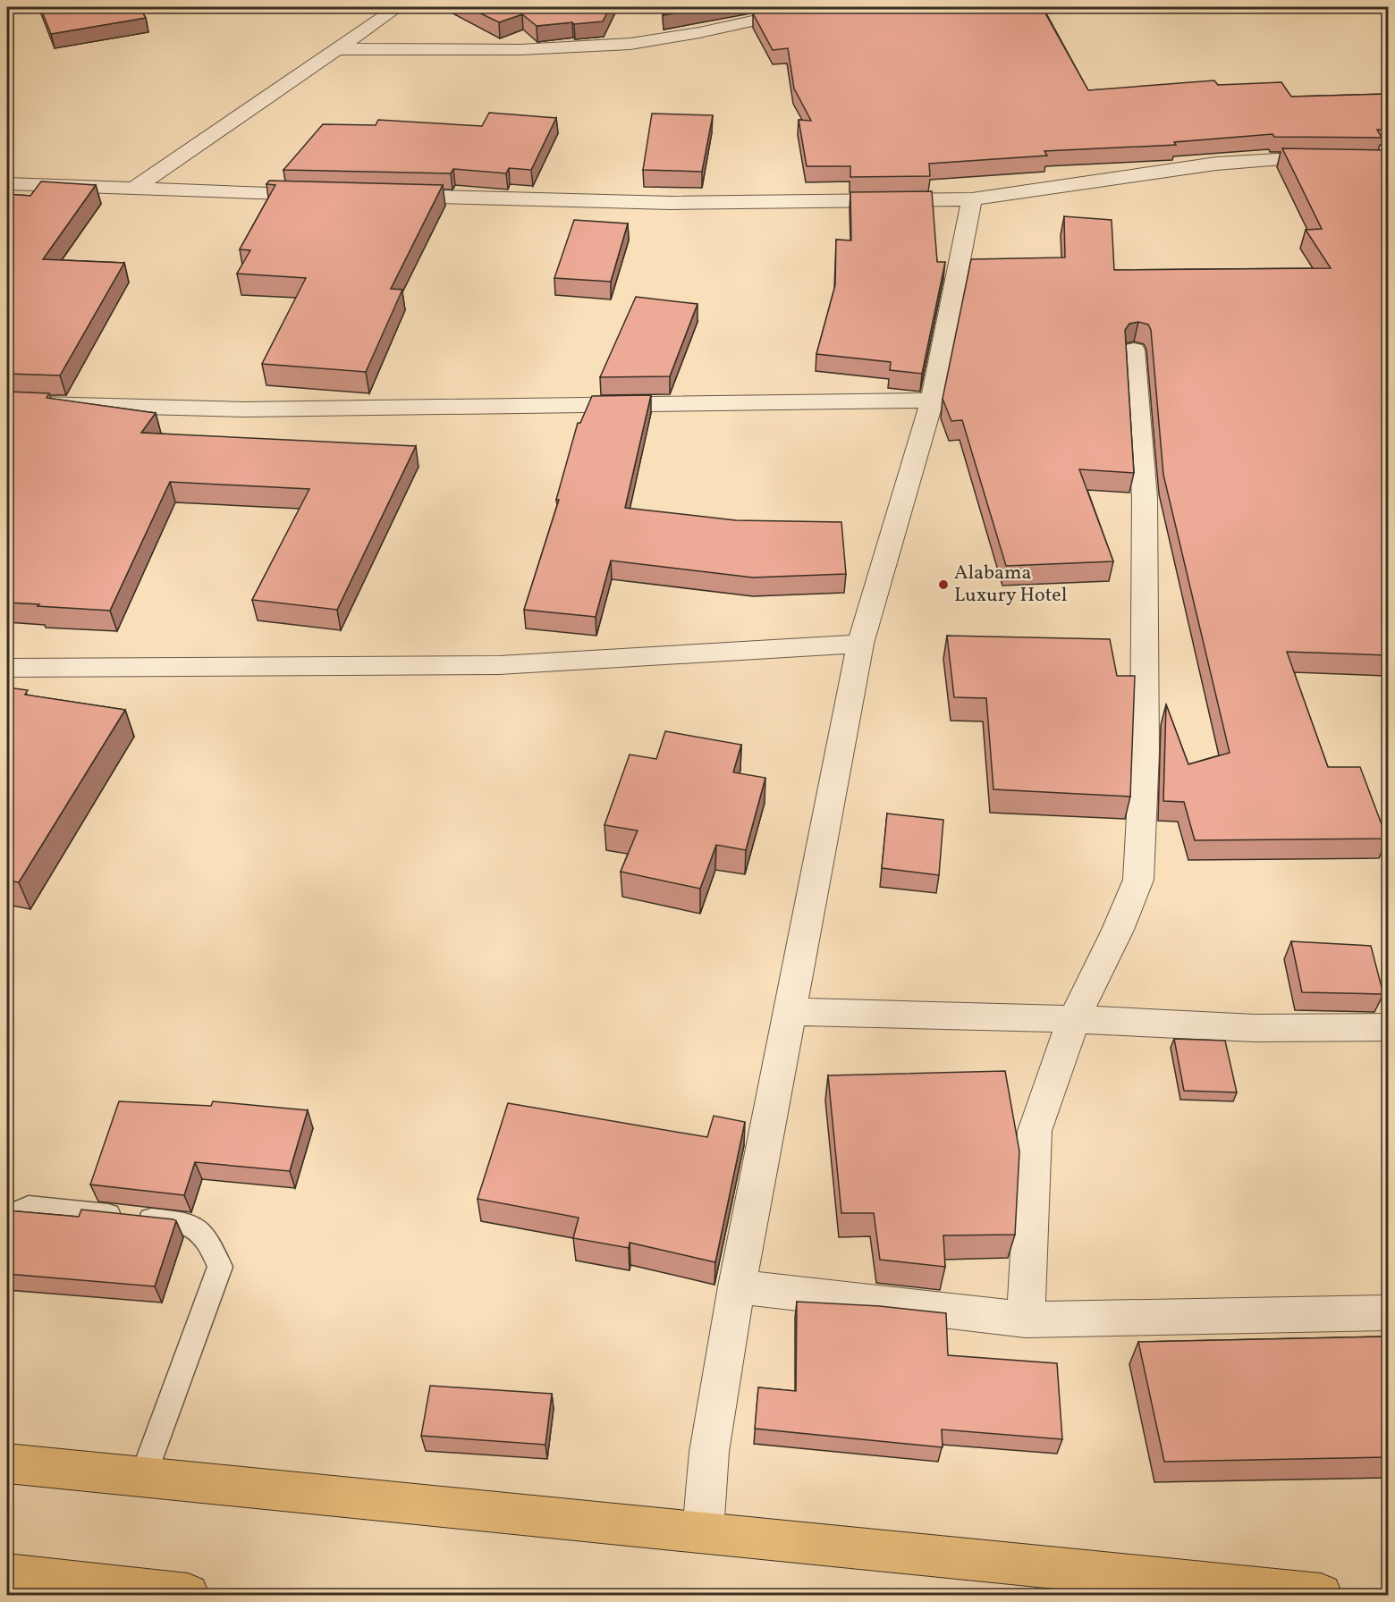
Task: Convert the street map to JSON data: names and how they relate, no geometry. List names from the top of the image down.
{
  "places": ["Alabama Luxury Hotel"]
}
